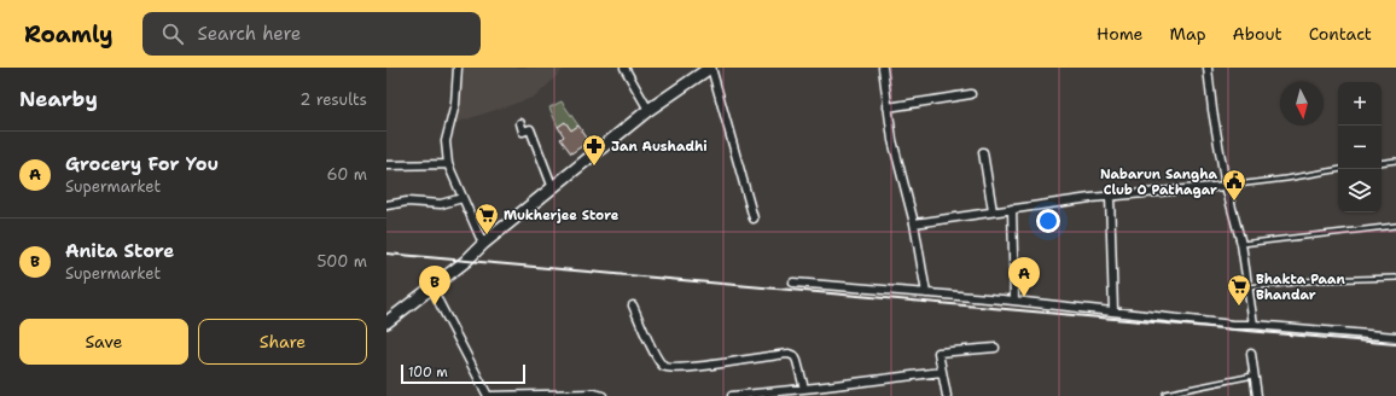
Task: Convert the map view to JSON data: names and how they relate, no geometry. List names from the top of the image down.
{
  "places": {
    "pharmacy": ["Jan Aushadhi"],
    "public building": ["Nabarun Sangha Club O Pathagar"],
    "supermarket": ["Mukherjee Store", "Bhakta Paan Bhandar"]
  },
  "scale_bar": "100 m",
  "north": "bottom",
  "page": {
    "header": "Roamly",
    "search": "Search here",
    "nav": [
      "Home",
      "Map",
      "About",
      "Contact"
    ],
    "heading": ["Nearby", "2 results"],
    "map_buttons": ["+", "−"],
    "list": [
      {
        "mark": "A",
        "name": "Grocery For You",
        "note": "Supermarket",
        "value": "60 m"
      },
      {
        "mark": "B",
        "name": "Anita Store",
        "note": "Supermarket",
        "value": "500 m"
      }
    ],
    "pins": ["A", "B"],
    "buttons": ["Save", "Share"],
    "scale": "100 m"
  }
}
